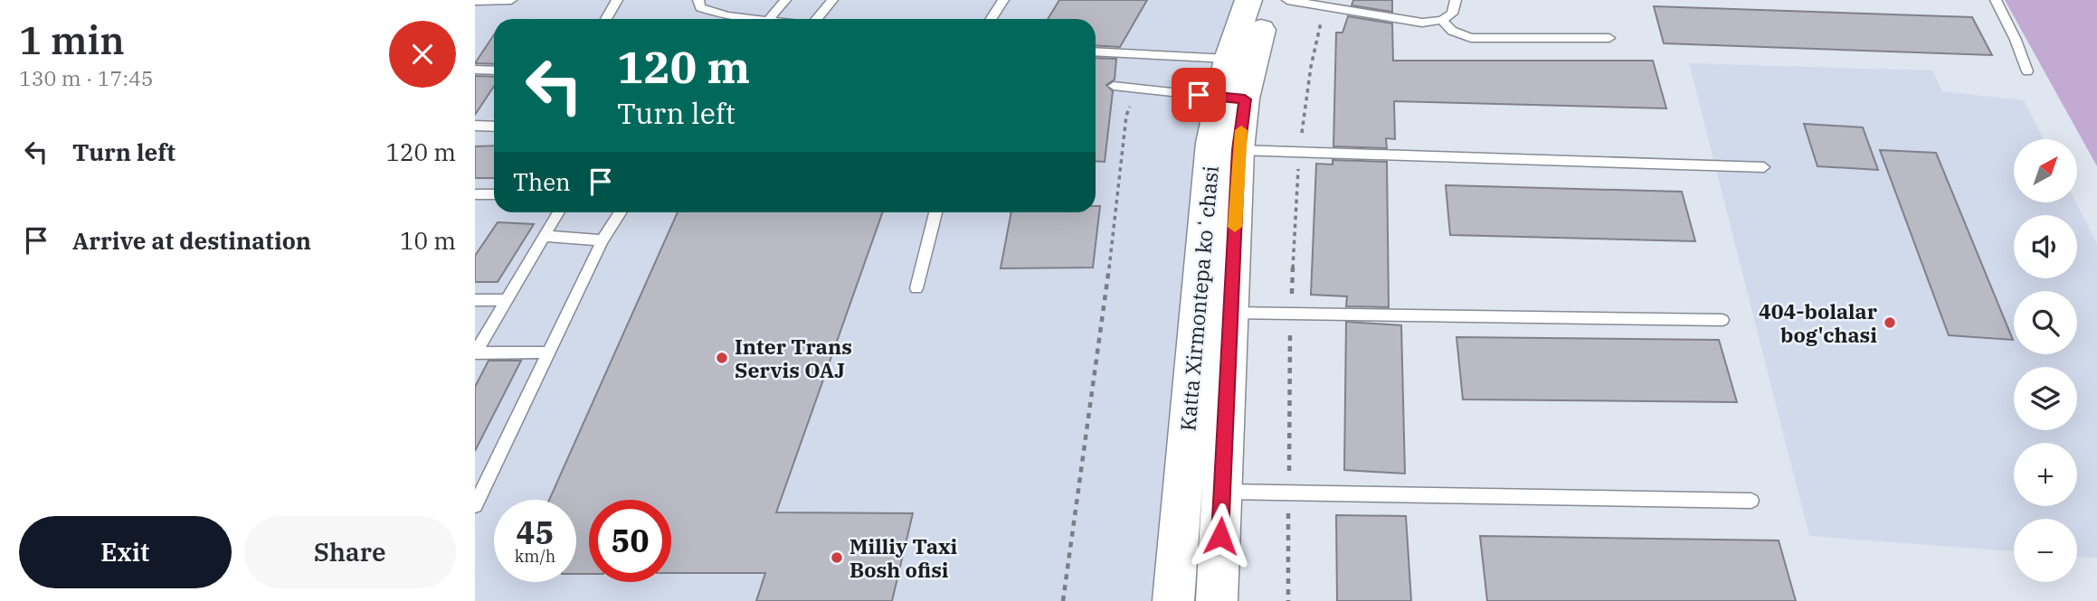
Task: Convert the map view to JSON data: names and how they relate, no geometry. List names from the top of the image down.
{
  "streets": {
    "main road": ["Katta Xirmontepa koʻchasi"]
  },
  "places": ["404-bolalar bog'chasi", "Inter Trans Servis OAJ", "Milliy Taxi Bosh ofisi"],
  "north": "top right",
  "page": {
    "heading": ["1 min", "130 m · 17:45"],
    "turn": ["120 m", "Turn left"],
    "list": [
      {
        "name": "Turn left",
        "value": "120 m"
      },
      {
        "name": "Arrive at destination",
        "value": "10 m"
      }
    ],
    "map_buttons": ["+", "−"],
    "then": "Then",
    "speed": "45 km/h",
    "limit": "50",
    "buttons": ["Exit", "Share"]
  }
}
